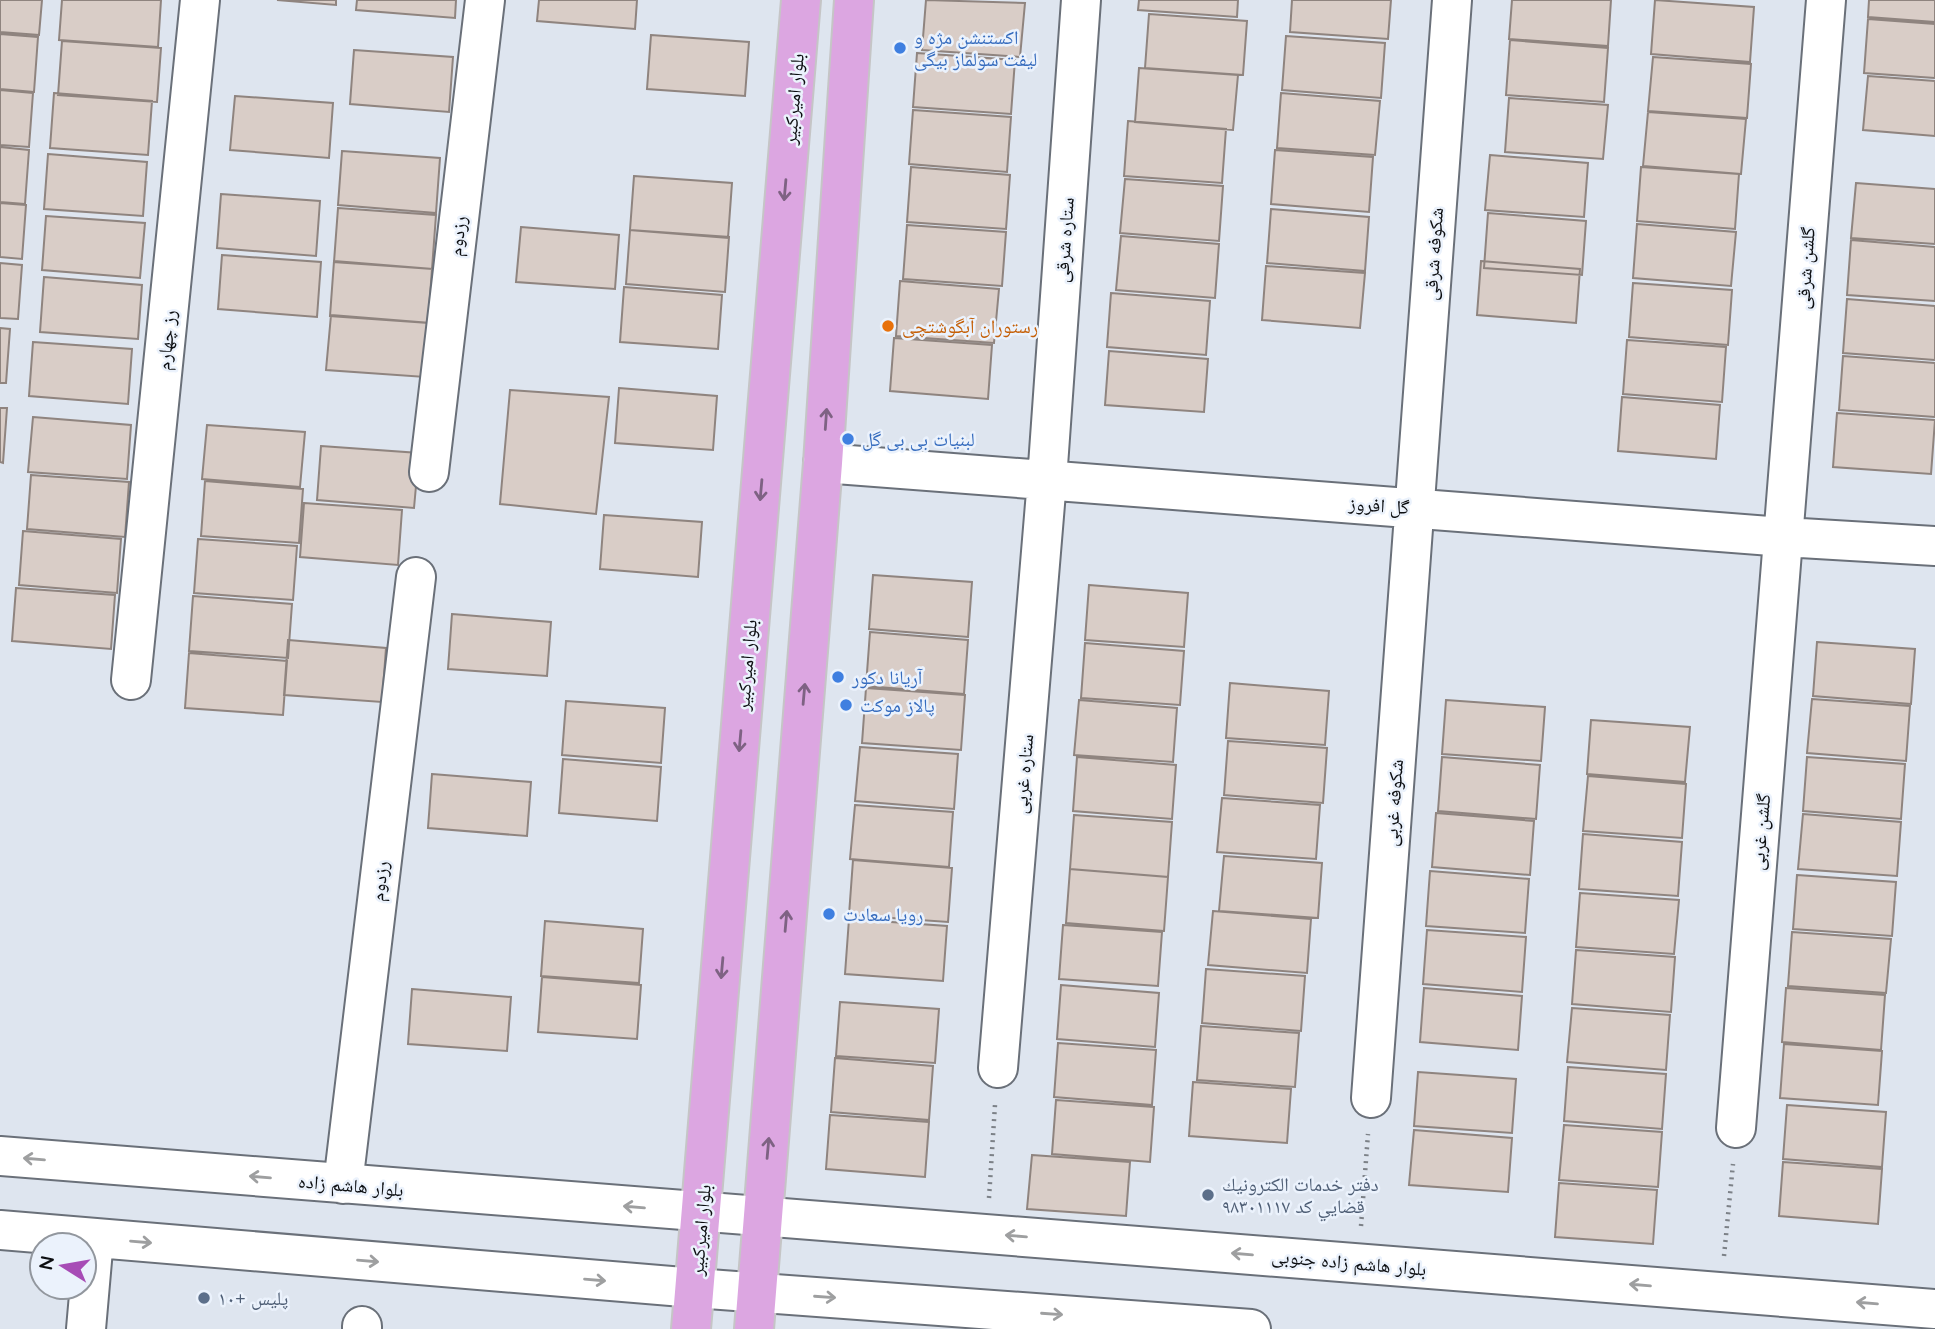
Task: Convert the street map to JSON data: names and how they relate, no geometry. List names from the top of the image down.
{
  "streets": {
    "main road": ["بلوار امیرکبیر"],
    "street": [
      "رزدوم",
      "ستاره شرقی",
      "شکوفه شرقی",
      "گلشن شرقی",
      "رز چهارم",
      "گل افروز",
      "ستاره غربی",
      "شکوفه غربی",
      "گلشن غربی",
      "بلوار هاشم زاده",
      "بلوار هاشم زاده جنوبی"
    ]
  },
  "crossings": [
    ["بلوار امیرکبیر", "بلوار هاشم زاده"],
    ["رزدوم", "بلوار هاشم زاده"],
    ["ستاره شرقی", "گل افروز"],
    ["ستاره شرقی", "ستاره غربی"],
    ["شکوفه شرقی", "گل افروز"],
    ["شکوفه شرقی", "شکوفه غربی"],
    ["گلشن شرقی", "گل افروز"],
    ["گلشن شرقی", "گلشن غربی"],
    ["گل افروز", "ستاره غربی"],
    ["گل افروز", "شکوفه غربی"],
    ["گل افروز", "گلشن غربی"],
    ["بلوار هاشم زاده", "بلوار هاشم زاده جنوبی"]
  ],
  "one_way": ["بلوار هاشم زاده جنوبی"],
  "places": [
    "اکستنشن مژه و لیفت سولماز بیگی",
    "رستوران آبگوشتچی",
    "لبنیات بی بی گل",
    "آریانا دکور",
    "پالاز موکت",
    "رویا سعادت",
    "دفتر خدمات الكترونيك قضايي كد ٩٨٣٠١١١٧",
    "پلیس +۱۰"
  ],
  "north": "left"
}
